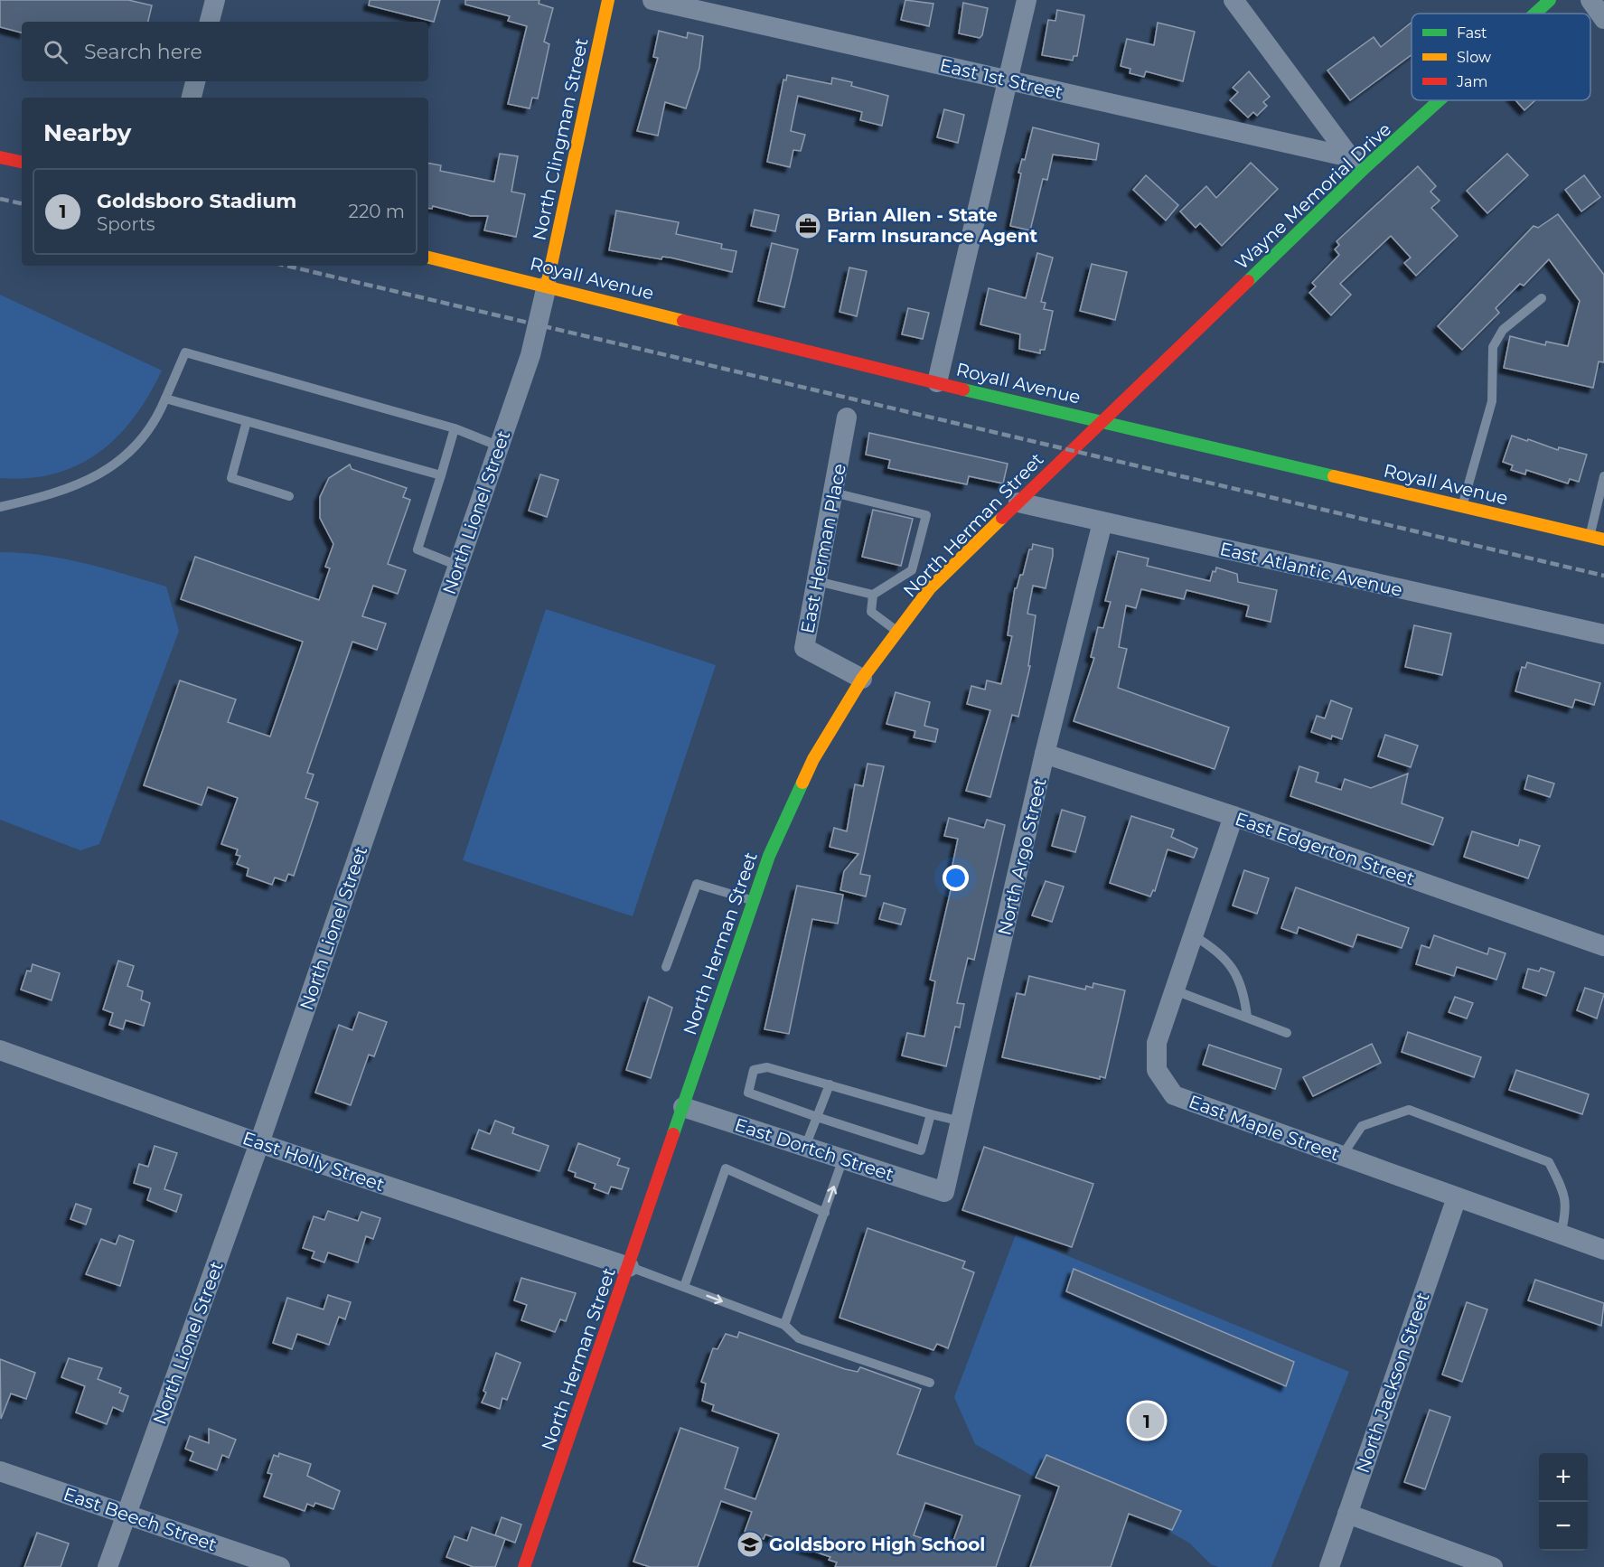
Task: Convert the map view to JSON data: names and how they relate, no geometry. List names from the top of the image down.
{
  "streets": {
    "main road": [
      "North Clingman Street",
      "Wayne Memorial Drive",
      "Royall Avenue",
      "North Herman Street"
    ],
    "street": [
      "East 1st Street",
      "North Lionel Street",
      "East Herman Place",
      "East Atlantic Avenue",
      "East Edgerton Street",
      "North Argo Street",
      "East Maple Street",
      "East Dortch Street",
      "East Holly Street",
      "North Jackson Street",
      "East Beech Street"
    ]
  },
  "crossings": [
    ["East 1st Street", "Wayne Memorial Drive"],
    ["North Clingman Street", "Royall Avenue"],
    ["North Clingman Street", "North Lionel Street"],
    ["Wayne Memorial Drive", "Royall Avenue"],
    ["Wayne Memorial Drive", "North Herman Street"],
    ["Royall Avenue", "North Lionel Street"],
    ["Royall Avenue", "North Herman Street"],
    ["North Lionel Street", "East Holly Street"],
    ["North Lionel Street", "East Beech Street"],
    ["North Herman Street", "East Herman Place"],
    ["North Herman Street", "East Atlantic Avenue"],
    ["North Herman Street", "East Dortch Street"],
    ["North Herman Street", "East Holly Street"],
    ["East Atlantic Avenue", "North Argo Street"],
    ["East Edgerton Street", "North Argo Street"],
    ["East Edgerton Street", "East Maple Street"],
    ["North Argo Street", "East Dortch Street"],
    ["East Maple Street", "North Jackson Street"]
  ],
  "places": {
    "office": ["Brian Allen - State Farm Insurance Agent"],
    "school or university": ["Goldsboro High School"]
  },
  "legend": ["Fast", "Slow", "Jam"],
  "page": {
    "search": "Search here",
    "heading": "Nearby",
    "list": [
      {
        "mark": "1",
        "name": "Goldsboro Stadium",
        "note": "Sports",
        "value": "220 m"
      }
    ],
    "pins": "1",
    "map_buttons": ["+", "−"]
  }
}
